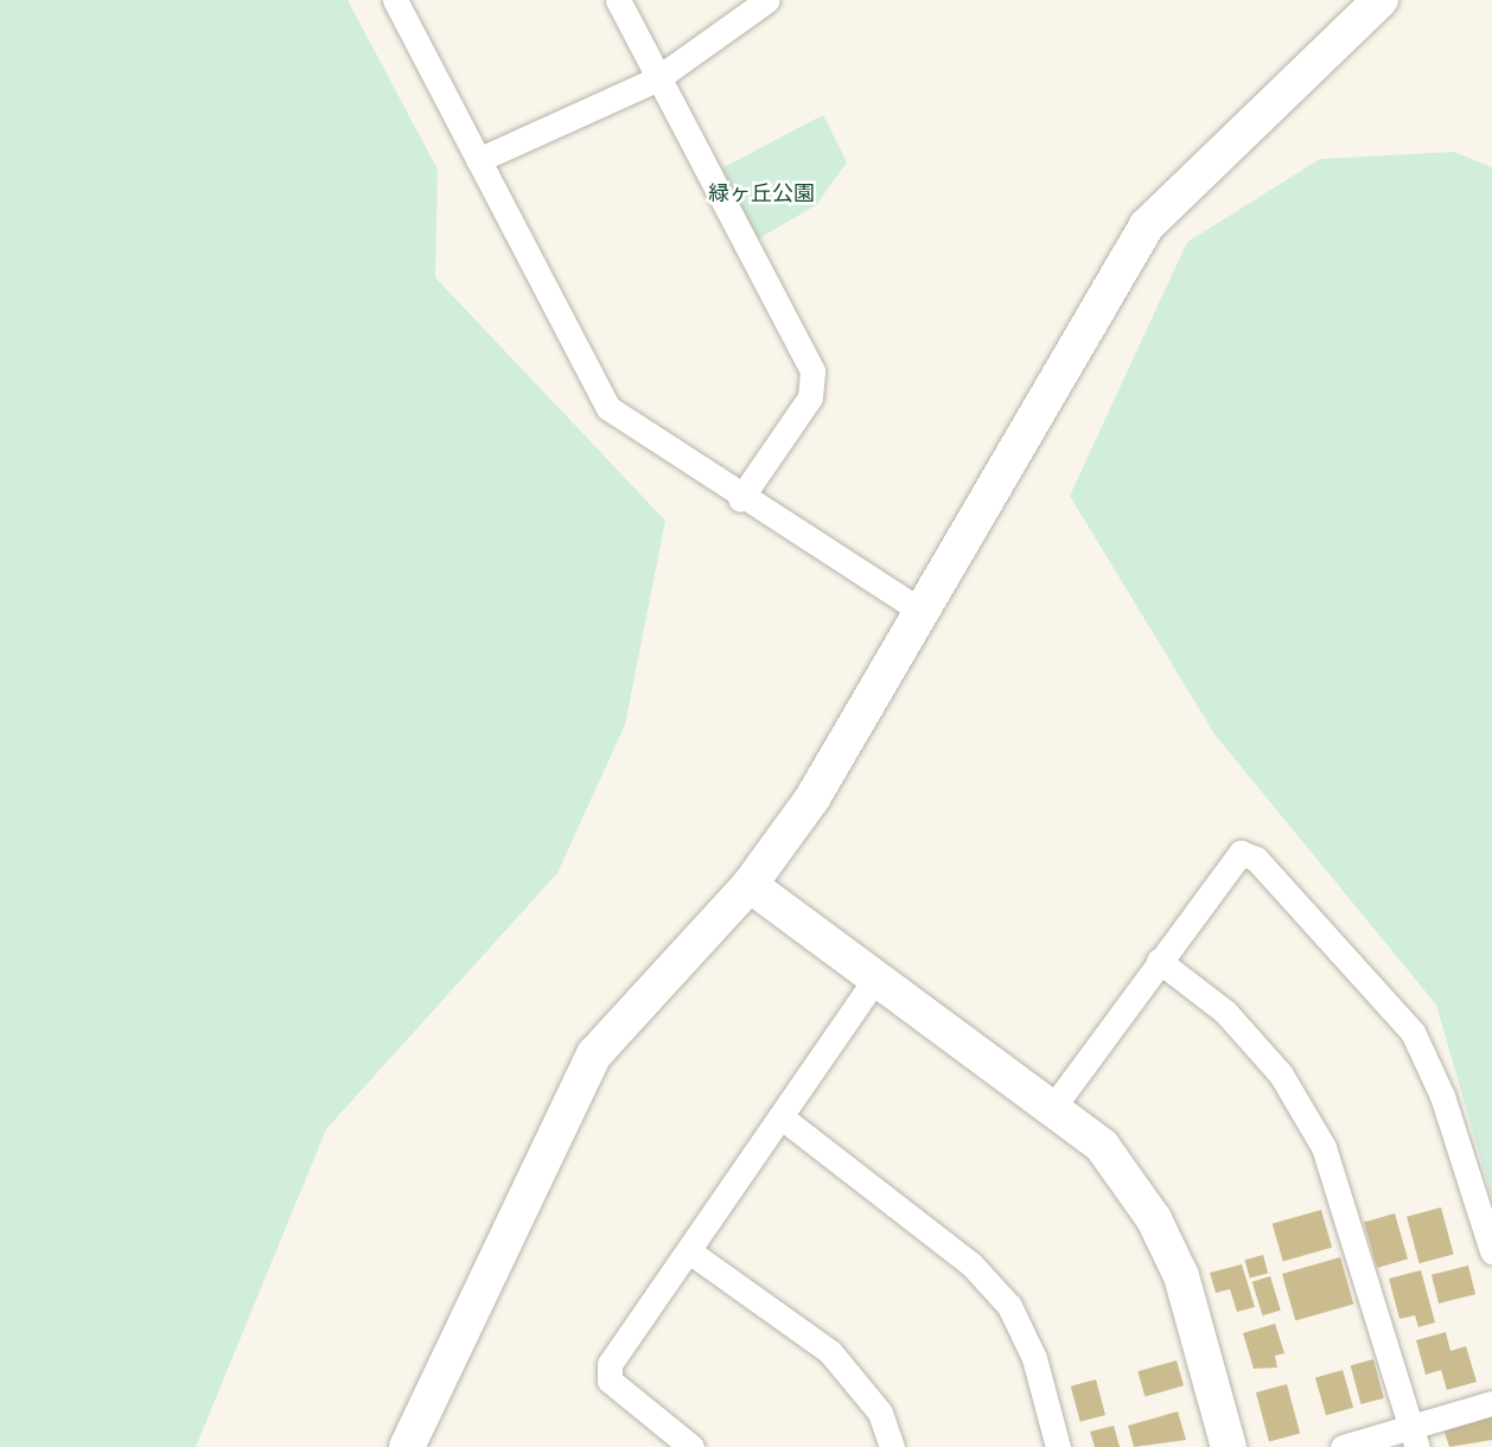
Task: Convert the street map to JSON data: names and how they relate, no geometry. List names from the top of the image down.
{
  "parks": ["緑ヶ丘公園"]
}
